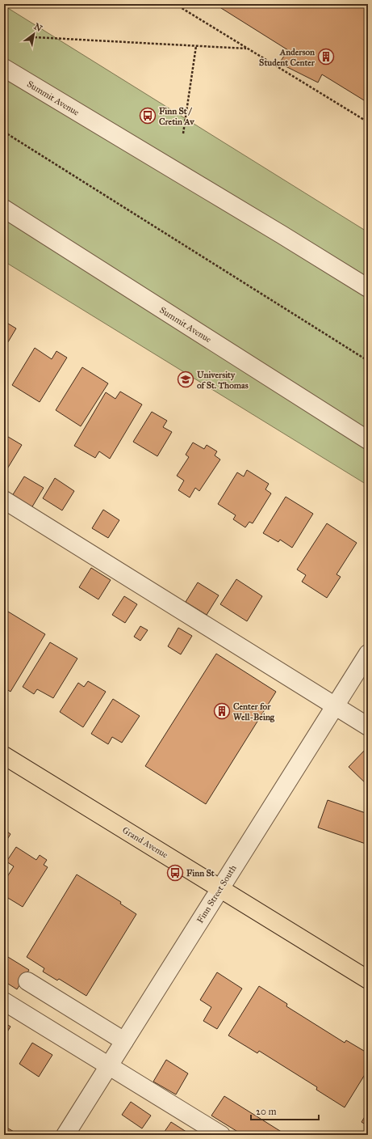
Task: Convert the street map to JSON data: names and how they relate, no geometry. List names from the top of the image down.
{
  "streets": {
    "main road": ["Grand Avenue"],
    "street": ["Summit Avenue", "Finn Street South"]
  },
  "crossings": [
    ["Grand Avenue", "Finn Street South"]
  ],
  "places": {
    "building": ["Anderson Student Center", "Center for Well-Being"],
    "bus stop": ["Finn St / Cretin Av", "Finn St"],
    "school or university": ["University of St. Thomas"]
  },
  "scale_bar": "20 m",
  "north": "top right"
}
